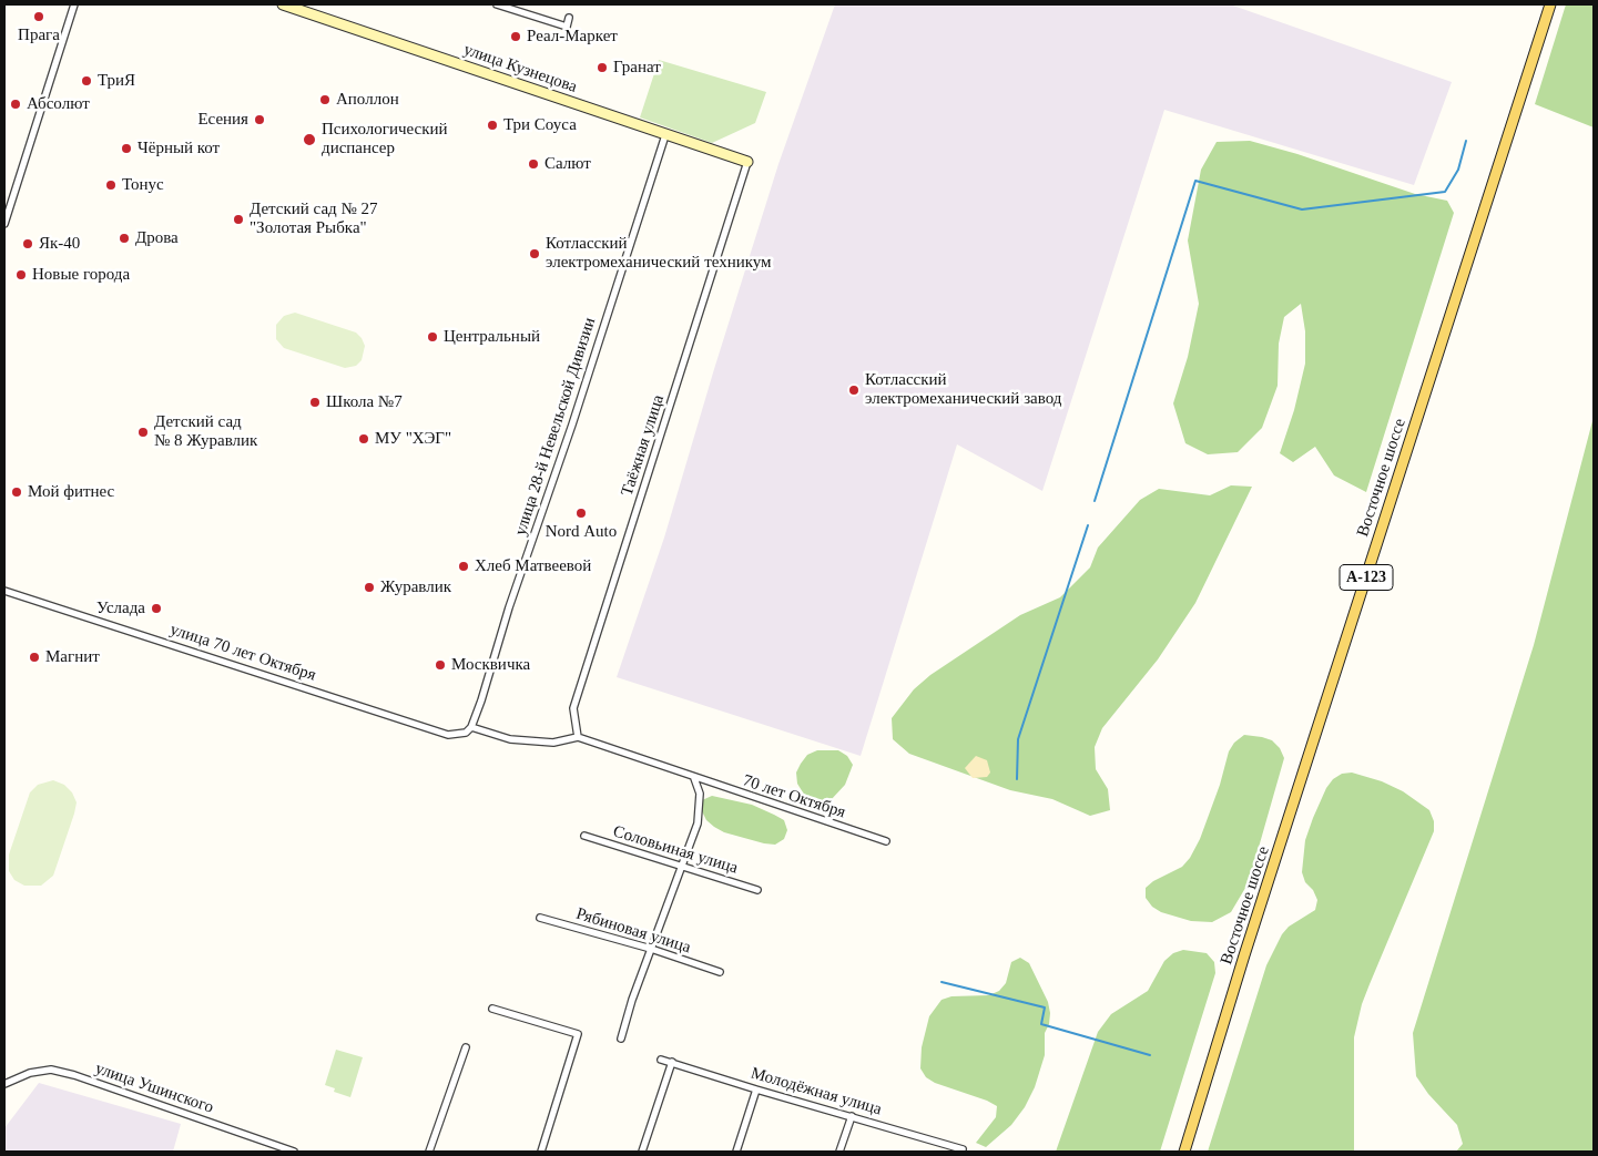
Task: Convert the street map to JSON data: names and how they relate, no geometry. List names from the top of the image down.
{
  "streets": {
    "main road": ["Восточное шоссе", "А-123"],
    "street": [
      "улица Кузнецова",
      "улица 28-й Невельской Дивизии",
      "Таёжная улица",
      "улица 70 лет Октября",
      "70 лет Октября",
      "Соловьиная улица",
      "Рябиновая улица",
      "улица Ушинского",
      "Молодёжная улица"
    ]
  },
  "crossings": [
    ["улица Кузнецова", "улица 28-й Невельской Дивизии"],
    ["улица Кузнецова", "Таёжная улица"],
    ["улица 28-й Невельской Дивизии", "улица 70 лет Октября"],
    ["Таёжная улица", "70 лет Октября"]
  ],
  "places": [
    "Прага",
    "Реал-Маркет",
    "Гранат",
    "ТриЯ",
    "Аполлон",
    "Абсолют",
    "Есения",
    "Три Соуса",
    "Психологический диспансер",
    "Чёрный кот",
    "Салют",
    "Тонус",
    "Детский сад № 27 \"Золотая Рыбка\"",
    "Дрова",
    "Як-40",
    "Котласский электромеханический техникум",
    "Новые города",
    "Центральный",
    "Котласский электромеханический завод",
    "Школа №7",
    "Детский сад № 8 Журавлик",
    "МУ \"ХЭГ\"",
    "Мой фитнес",
    "Nord Auto",
    "Хлеб Матвеевой",
    "Журавлик",
    "Услада",
    "Магнит",
    "Москвичка"
  ]
}
